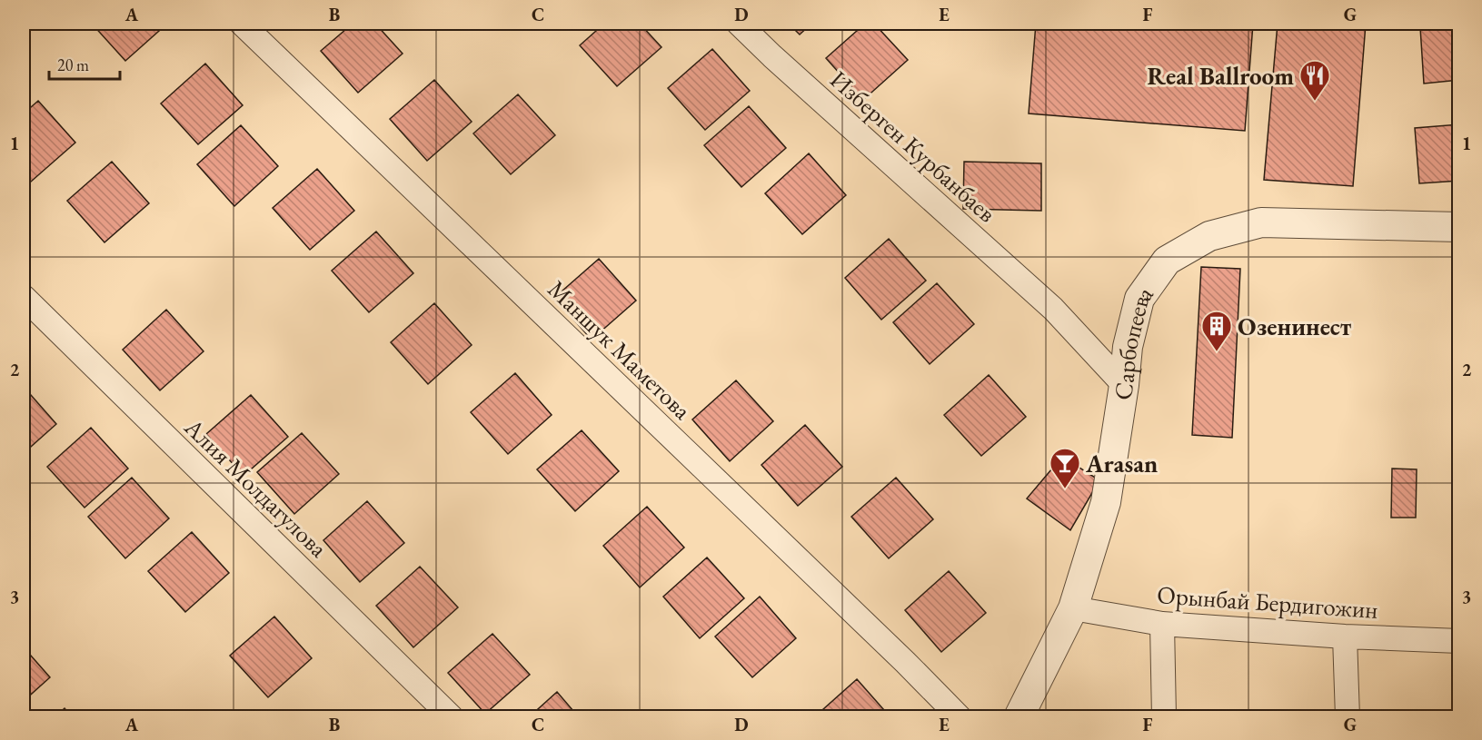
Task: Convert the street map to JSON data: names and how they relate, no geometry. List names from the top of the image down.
{
  "streets": {
    "street": [
      "Изберген Курбанбаев",
      "Сарбопеева",
      "Маншук Маметова",
      "Алия Молдагулова",
      "Орынбай Бердигожин"
    ]
  },
  "crossings": [
    ["Изберген Курбанбаев", "Сарбопеева"],
    ["Сарбопеева", "Орынбай Бердигожин"]
  ],
  "places": {
    "restaurant": ["Real Ballroom"],
    "building": ["Озенинест"],
    "bar": ["Arasan"]
  },
  "scale_bar": "20 m",
  "grid": {
    "columns": [
      "A",
      "B",
      "C",
      "D",
      "E",
      "F",
      "G"
    ],
    "rows": ["1", "2", "3"]
  }
}
